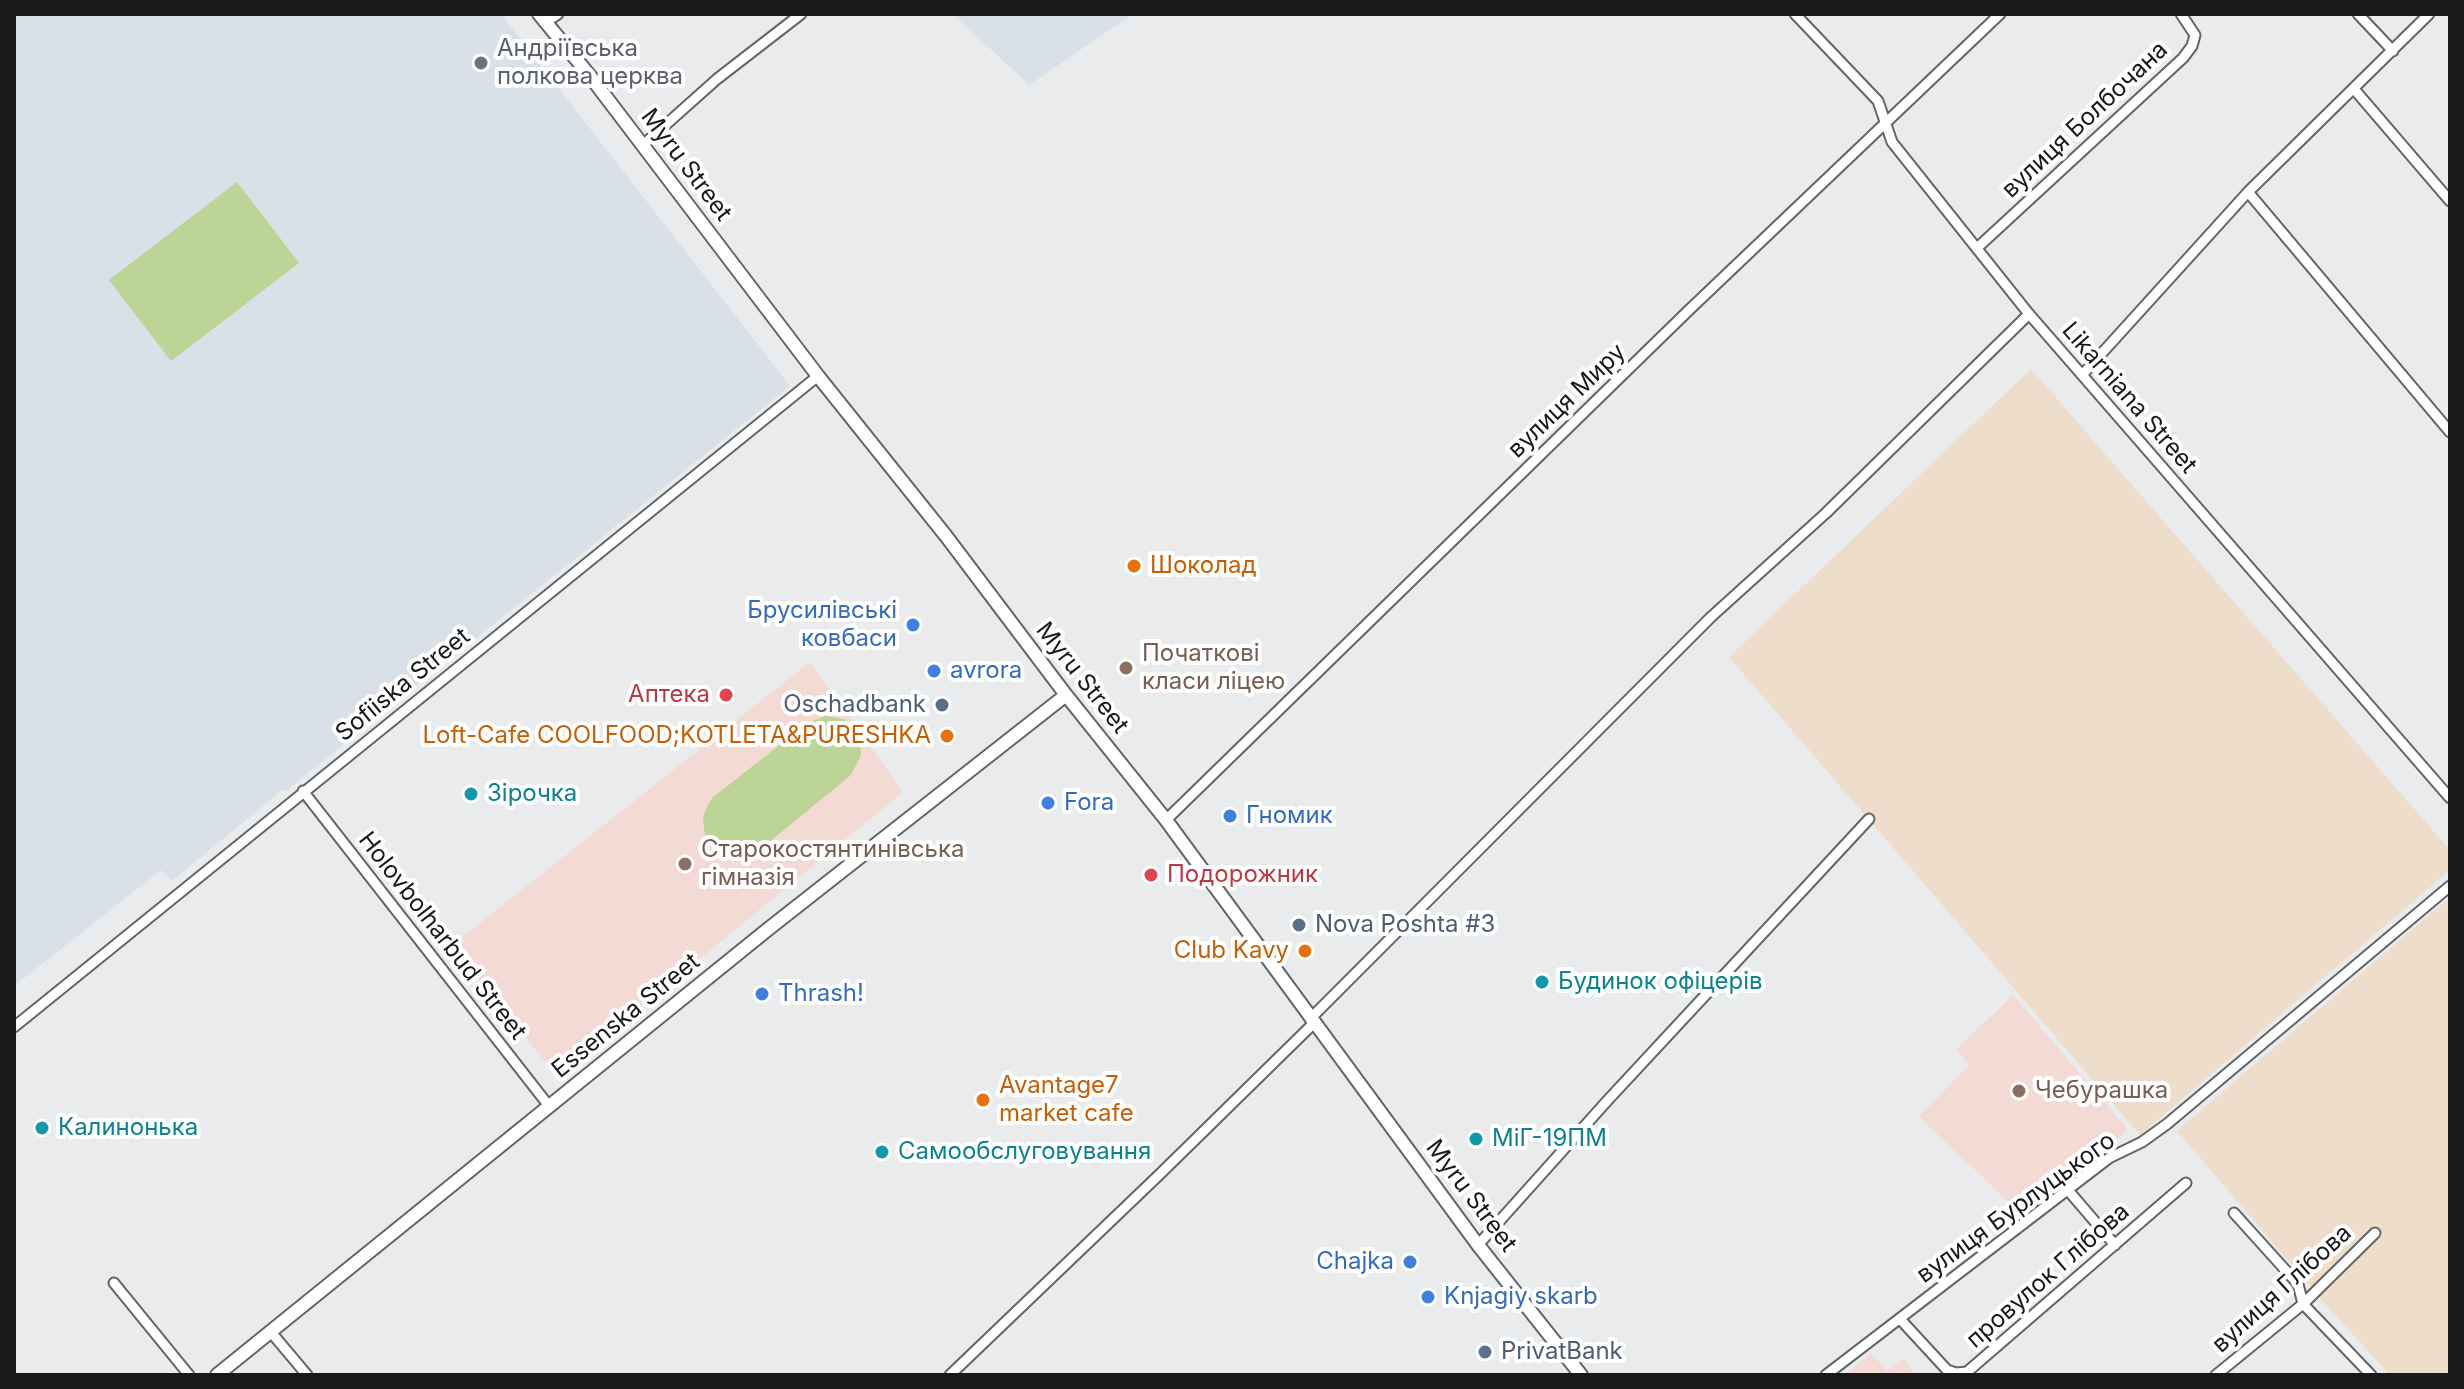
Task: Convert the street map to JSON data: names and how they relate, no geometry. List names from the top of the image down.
{
  "streets": {
    "main road": ["Myru Street", "Essenska Street"],
    "street": [
      "вулиця Болбочана",
      "Likarniana Street",
      "вулиця Миру",
      "Sofiiska Street",
      "Holovbolharbud Street",
      "вулиця Бурлуцького",
      "провулок Глібова",
      "вулиця Глібова"
    ]
  },
  "crossings": [
    ["вулиця Болбочана", "Likarniana Street"],
    ["Myru Street", "вулиця Миру"],
    ["Myru Street", "Sofiiska Street"],
    ["Myru Street", "Essenska Street"],
    ["Likarniana Street", "вулиця Миру"],
    ["Sofiiska Street", "Holovbolharbud Street"],
    ["Holovbolharbud Street", "Essenska Street"],
    ["вулиця Бурлуцького", "провулок Глібова"]
  ],
  "places": [
    "Андріївська полкова церква",
    "Шоколад",
    "Брусилівські ковбаси",
    "Початкові класи ліцею",
    "avrora",
    "Аптека",
    "Oschadbank",
    "Loft-Cafe COOLFOOD;KOTLETA&PURESHKA",
    "Зірочка",
    "Fora",
    "Гномик",
    "Старокостянтинівська гімназія",
    "Подорожник",
    "Nova Poshta #3",
    "Club Kavy",
    "Будинок офіцерів",
    "Thrash!",
    "Чебурашка",
    "Avantage7 market cafe",
    "Калинонька",
    "МіГ-19ПМ",
    "Самообслуговування",
    "Сhajka",
    "Knjagiy skarb",
    "PrivatBank"
  ]
}
